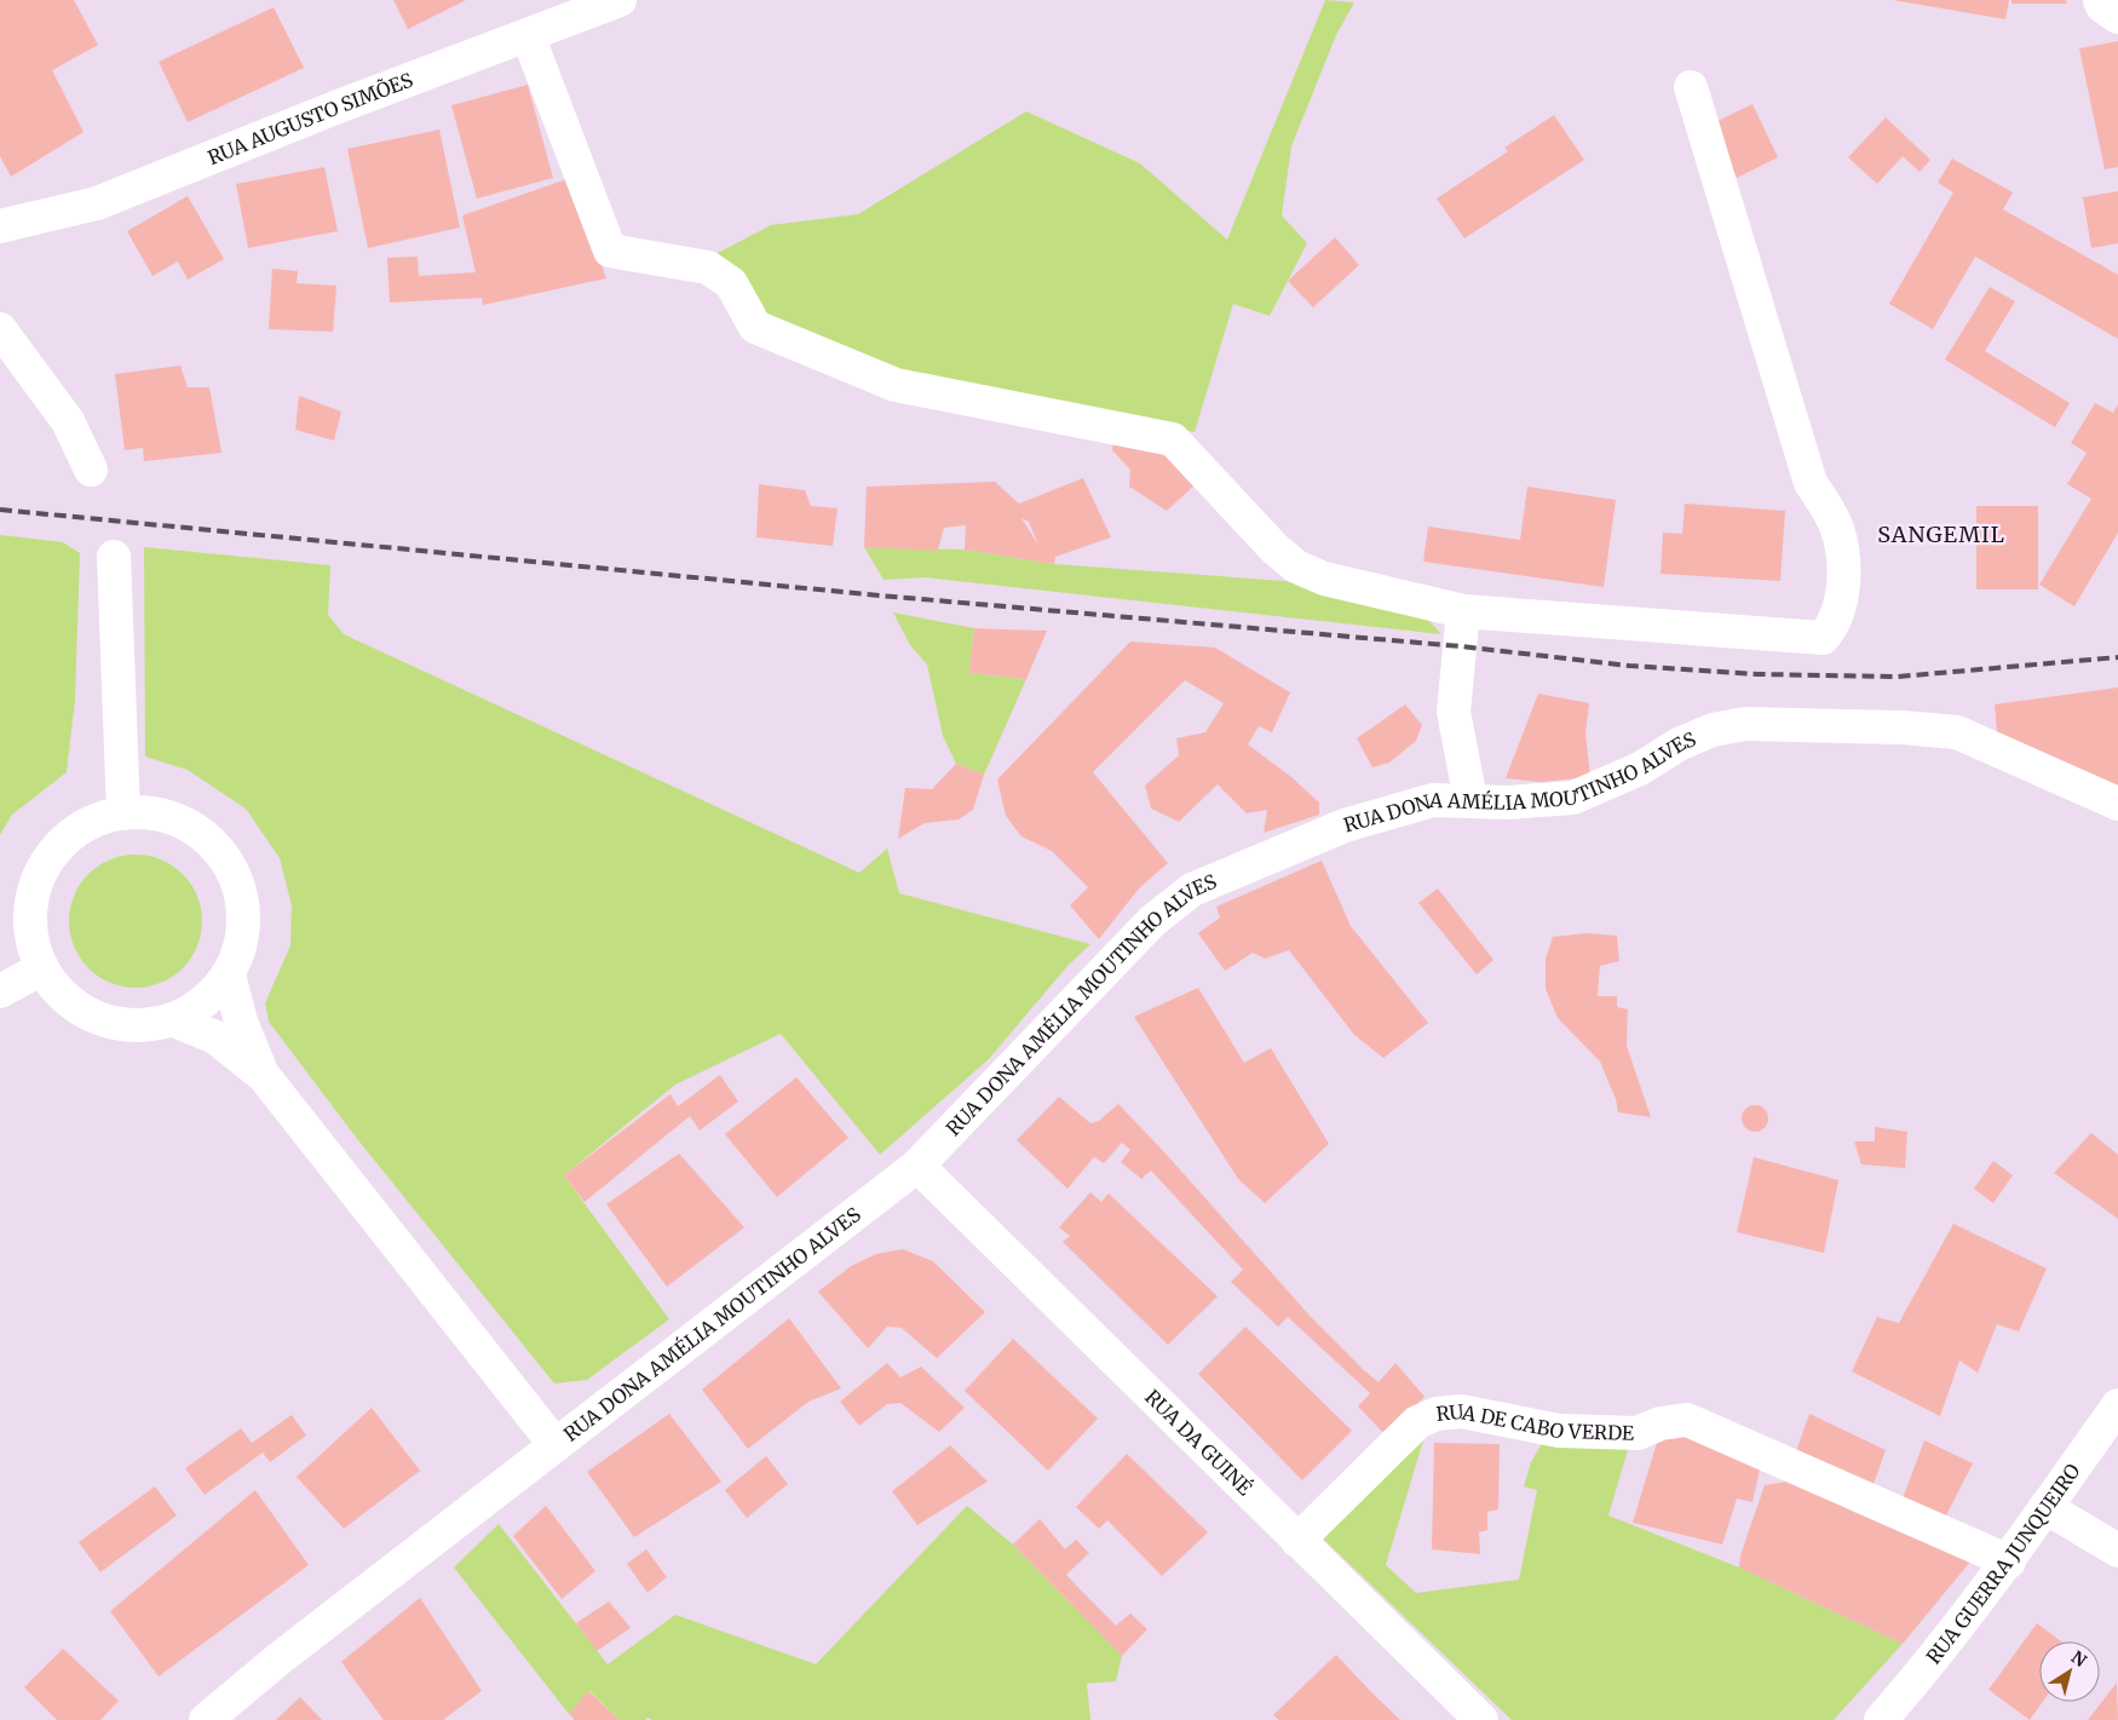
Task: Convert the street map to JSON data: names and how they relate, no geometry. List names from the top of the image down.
{
  "streets": {
    "street": [
      "RUA AUGUSTO SIMÕES",
      "RUA DONA AMÉLIA MOUTINHO ALVES",
      "RUA DE CABO VERDE",
      "RUA DA GUINÉ",
      "RUA GUERRA JUNQUEIRO"
    ]
  },
  "crossings": [
    ["RUA DONA AMÉLIA MOUTINHO ALVES", "RUA DA GUINÉ"],
    ["RUA DE CABO VERDE", "RUA DA GUINÉ"],
    ["RUA DE CABO VERDE", "RUA GUERRA JUNQUEIRO"]
  ],
  "districts": ["SANGEMIL"],
  "north": "top right"
}
